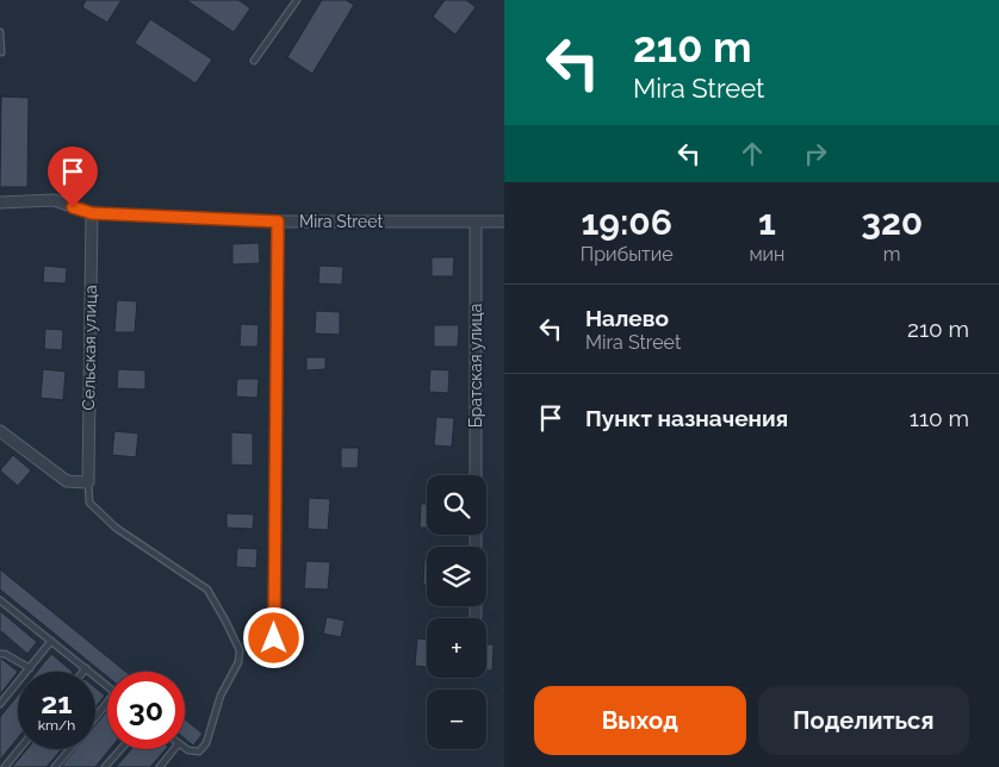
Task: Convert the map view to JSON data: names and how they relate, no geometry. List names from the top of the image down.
{
  "streets": {
    "street": ["Mira Street", "Сельская улица", "Братская улица"]
  },
  "crossings": [
    ["Mira Street", "Сельская улица"],
    ["Mira Street", "Братская улица"]
  ],
  "page": {
    "turn": ["210 m", "Mira Street"],
    "eta": [
      "19:06",
      "Прибытие",
      "1",
      "мин",
      "320",
      "m"
    ],
    "list": [
      {
        "name": "Налево",
        "note": "Mira Street",
        "value": "210 m"
      },
      {
        "name": "Пункт назначения",
        "value": "110 m"
      }
    ],
    "map_buttons": ["+", "−"],
    "speed": "21 km/h",
    "limit": "30",
    "buttons": ["Выход", "Поделиться"]
  }
}
